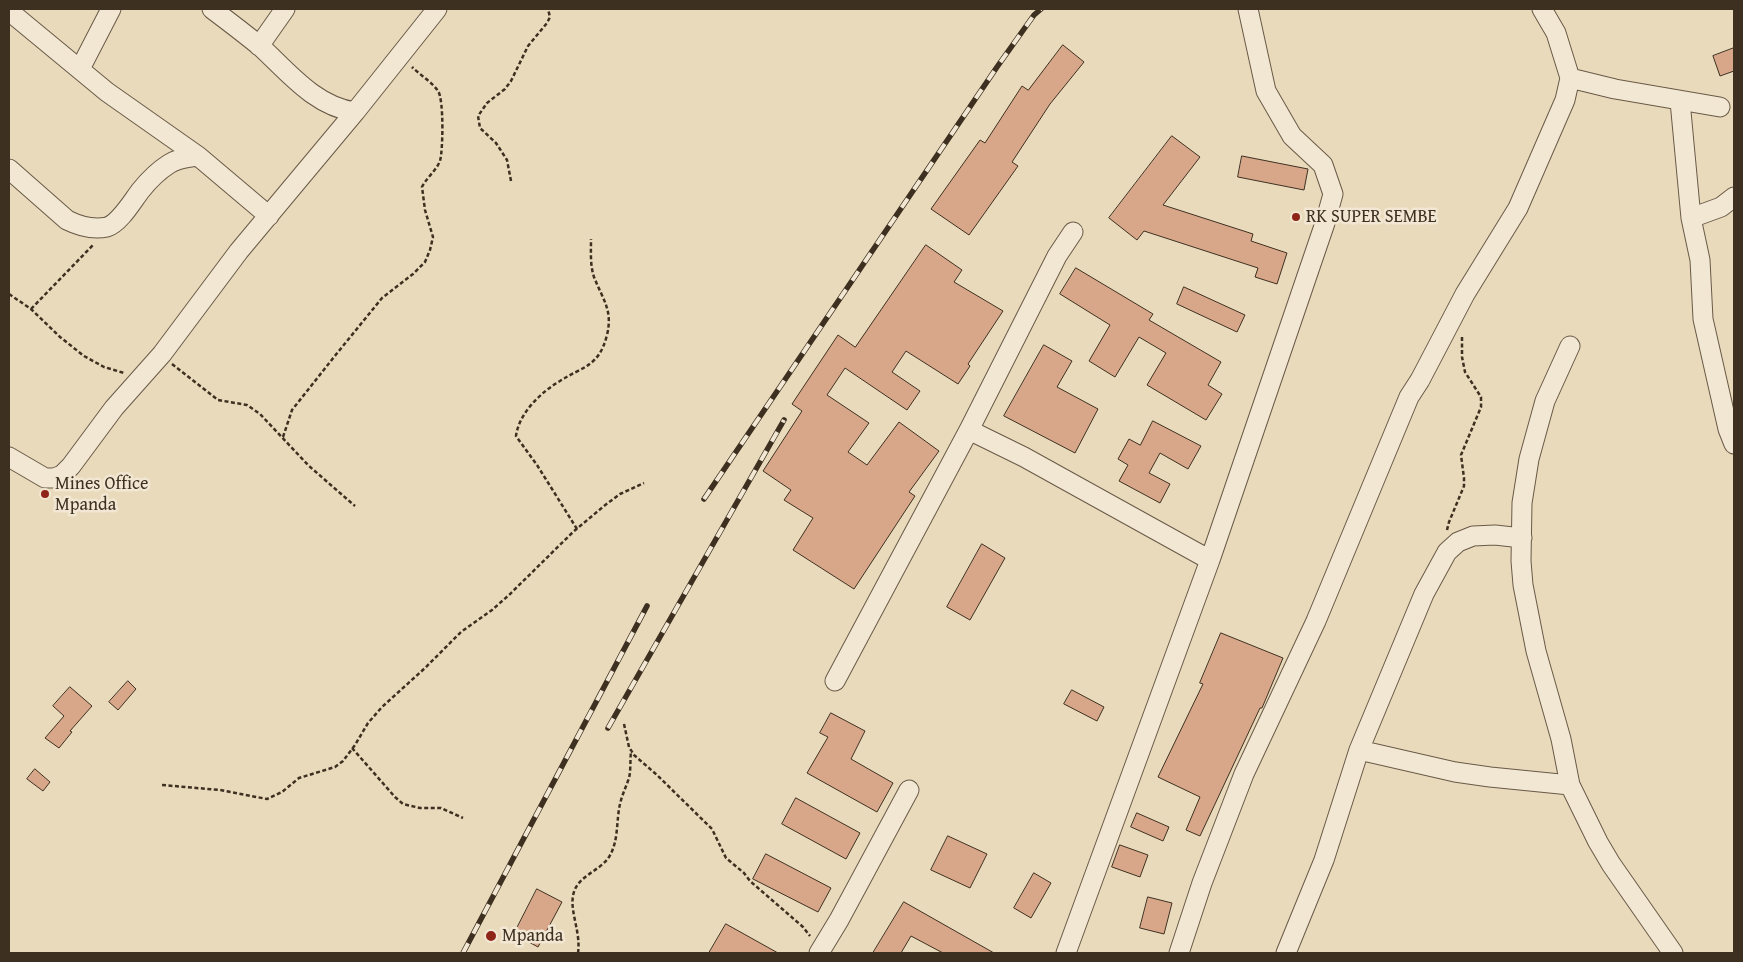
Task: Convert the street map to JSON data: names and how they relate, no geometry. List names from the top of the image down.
{
  "places": ["RK SUPER SEMBE", "Mines Office Mpanda", "Mpanda"]
}
